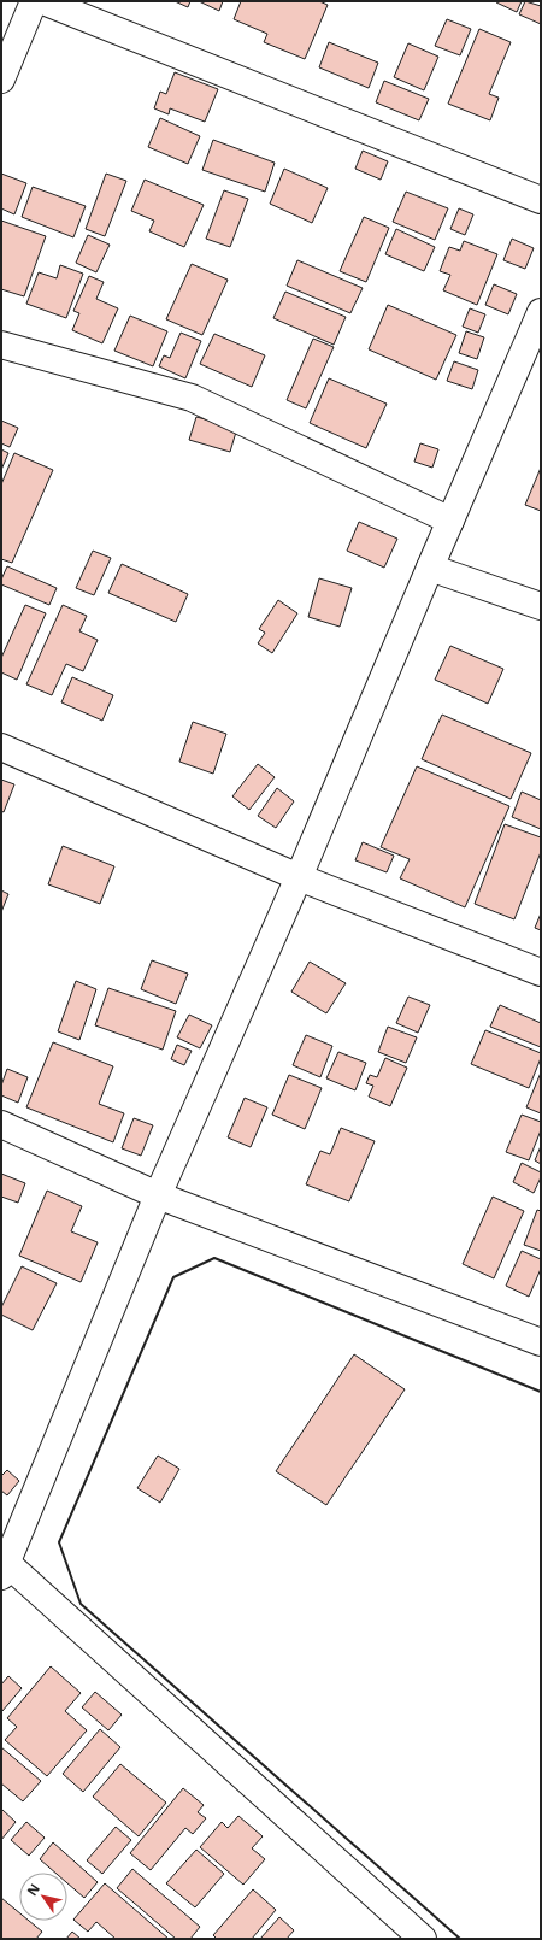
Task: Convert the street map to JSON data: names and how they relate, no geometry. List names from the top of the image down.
{
  "north": "top left"
}
